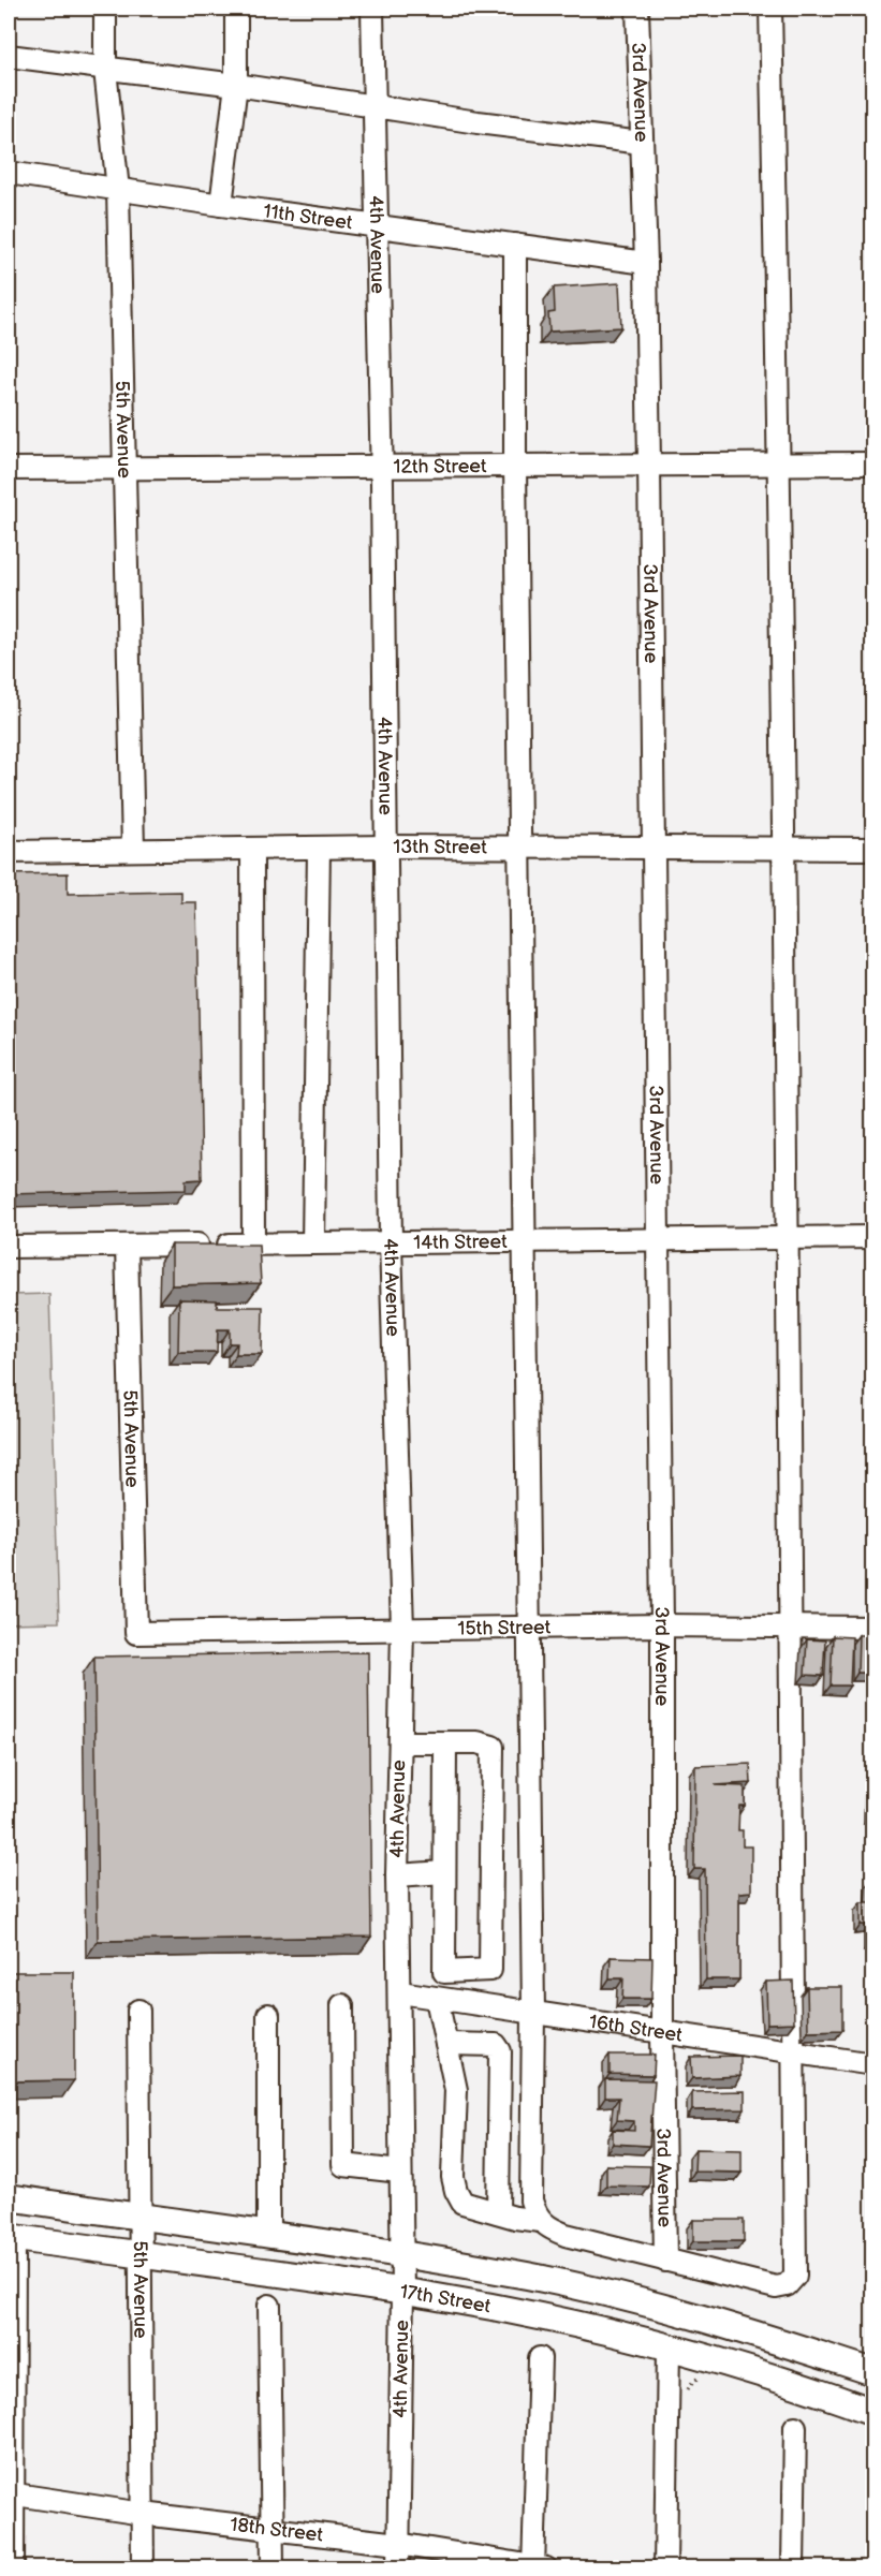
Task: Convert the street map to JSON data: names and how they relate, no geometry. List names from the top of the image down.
{
  "streets": {
    "main road": ["17th Street"],
    "street": [
      "3rd Avenue",
      "11th Street",
      "4th Avenue",
      "5th Avenue",
      "12th Street",
      "13th Street",
      "14th Street",
      "15th Street",
      "16th Street",
      "18th Street"
    ]
  },
  "crossings": [
    ["3rd Avenue", "11th Street"],
    ["3rd Avenue", "12th Street"],
    ["3rd Avenue", "13th Street"],
    ["3rd Avenue", "14th Street"],
    ["3rd Avenue", "15th Street"],
    ["3rd Avenue", "16th Street"],
    ["11th Street", "4th Avenue"],
    ["11th Street", "5th Avenue"],
    ["4th Avenue", "12th Street"],
    ["4th Avenue", "13th Street"],
    ["4th Avenue", "14th Street"],
    ["4th Avenue", "15th Street"],
    ["4th Avenue", "16th Street"],
    ["4th Avenue", "17th Street"],
    ["4th Avenue", "18th Street"],
    ["5th Avenue", "12th Street"],
    ["5th Avenue", "13th Street"],
    ["5th Avenue", "14th Street"],
    ["5th Avenue", "15th Street"],
    ["5th Avenue", "17th Street"],
    ["5th Avenue", "18th Street"]
  ]
}
